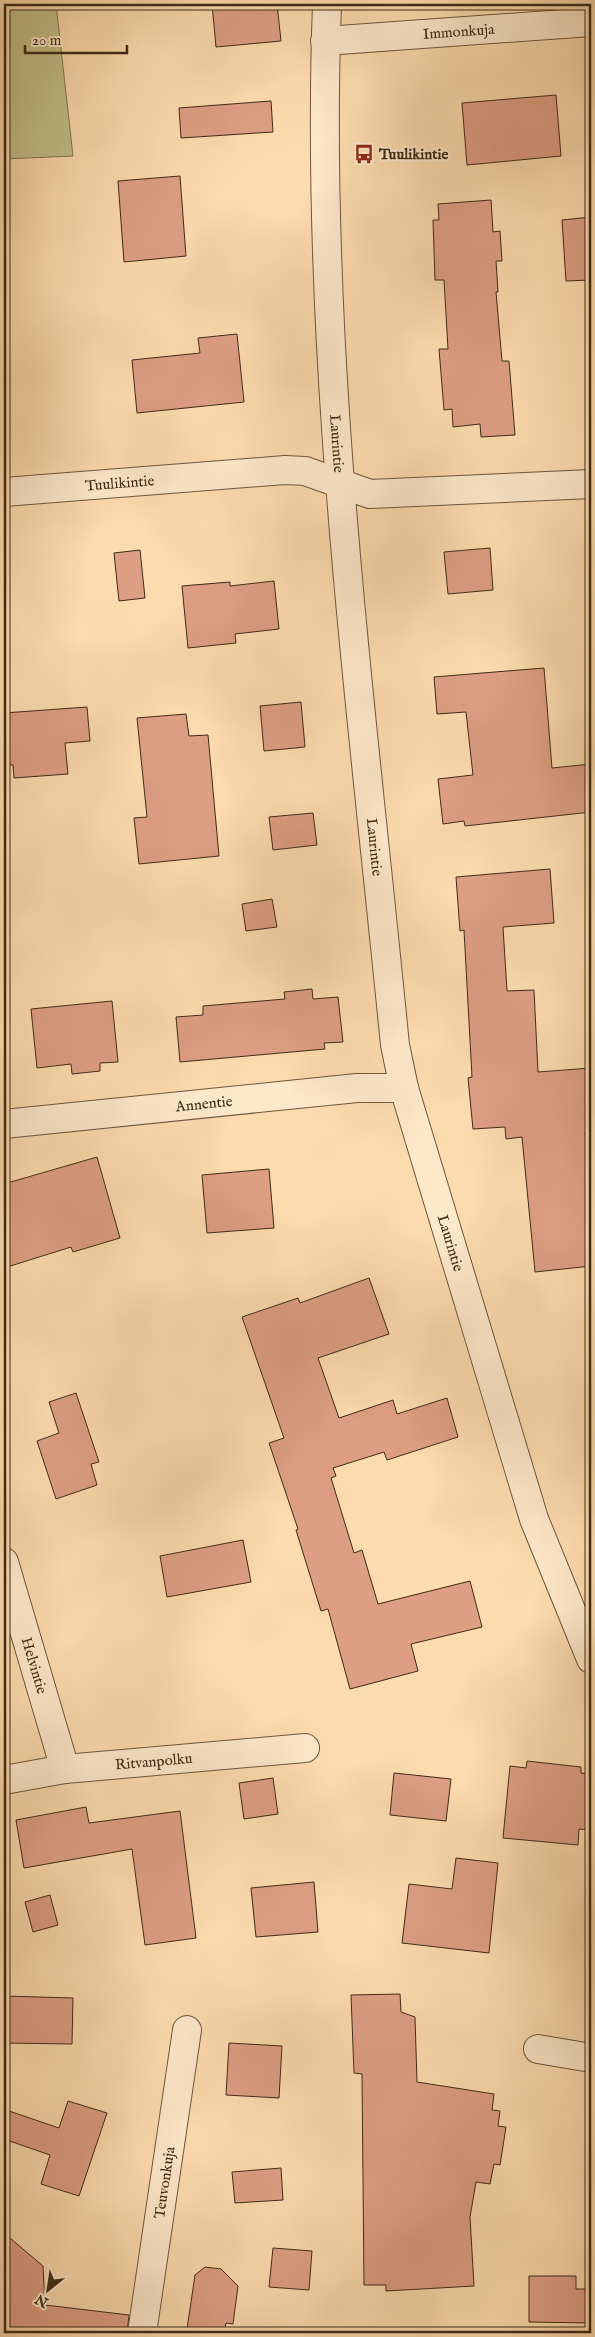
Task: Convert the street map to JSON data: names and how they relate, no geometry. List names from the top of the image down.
{
  "streets": {
    "street": [
      "Immonkuja",
      "Laurintie",
      "Tuulikintie",
      "Annentie",
      "Helvintie",
      "Ritvanpolku",
      "Teuvonkuja"
    ]
  },
  "crossings": [
    ["Immonkuja", "Laurintie"],
    ["Laurintie", "Tuulikintie"],
    ["Laurintie", "Annentie"],
    ["Helvintie", "Ritvanpolku"]
  ],
  "places": {
    "bus stop": ["Tuulikintie"]
  },
  "scale_bar": "20 m",
  "north": "bottom left"
}
